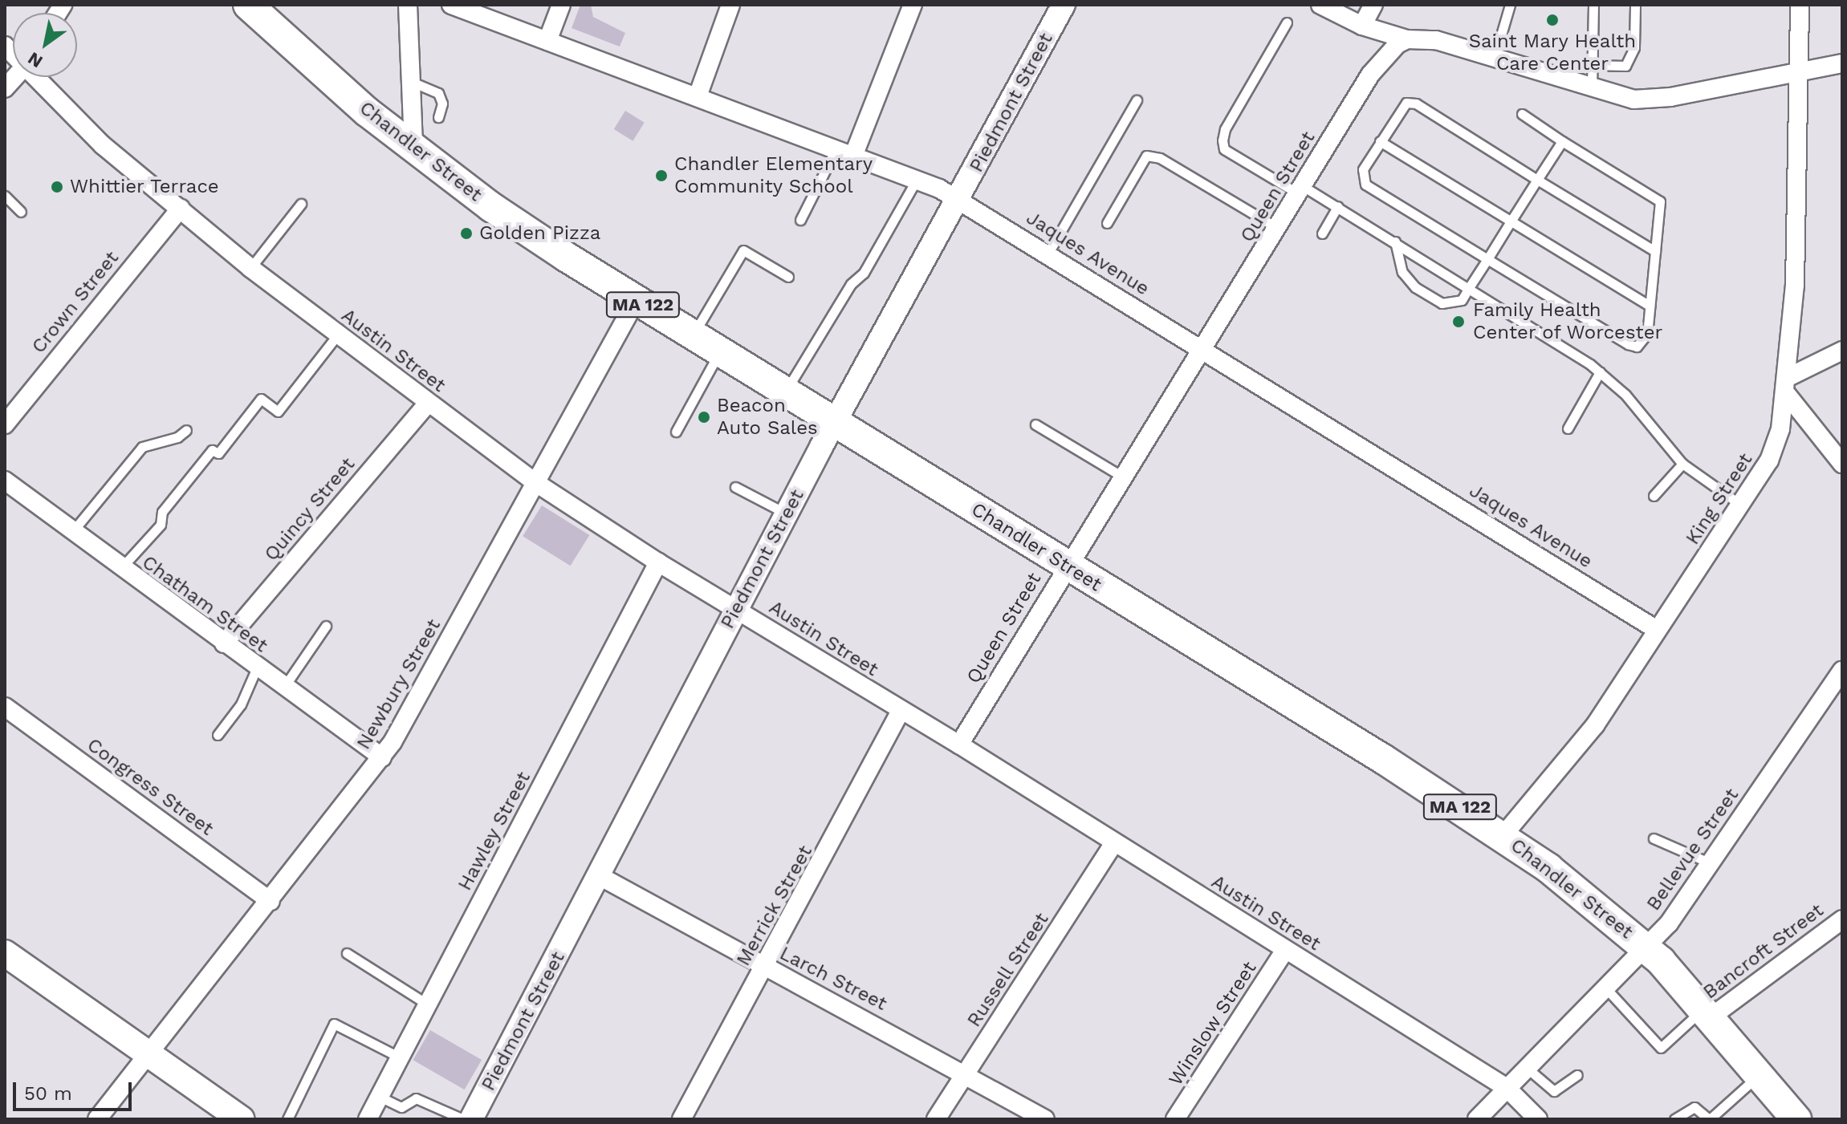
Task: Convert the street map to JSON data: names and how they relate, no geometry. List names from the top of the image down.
{
  "streets": {
    "main road": ["Chandler Street", "MA 122"],
    "street": [
      "Piedmont Street",
      "Queen Street",
      "Jaques Avenue",
      "Crown Street",
      "Austin Street",
      "King Street",
      "Quincy Street",
      "Chatham Street",
      "Newbury Street",
      "Congress Street",
      "Hawley Street",
      "Bellevue Street",
      "Merrick Street",
      "Bancroft Street",
      "Russell Street",
      "Larch Street",
      "Winslow Street"
    ]
  },
  "crossings": [
    ["Piedmont Street", "Chandler Street"],
    ["Piedmont Street", "Jaques Avenue"],
    ["Piedmont Street", "Austin Street"],
    ["Piedmont Street", "Larch Street"],
    ["Chandler Street", "Queen Street"],
    ["Chandler Street", "King Street"],
    ["Chandler Street", "Newbury Street"],
    ["Chandler Street", "Bellevue Street"],
    ["Chandler Street", "Bancroft Street"],
    ["Queen Street", "Jaques Avenue"],
    ["Queen Street", "Austin Street"],
    ["Jaques Avenue", "King Street"],
    ["Crown Street", "Austin Street"],
    ["Austin Street", "Quincy Street"],
    ["Austin Street", "Newbury Street"],
    ["Austin Street", "Hawley Street"],
    ["Austin Street", "Bellevue Street"],
    ["Austin Street", "Merrick Street"],
    ["Austin Street", "Russell Street"],
    ["Austin Street", "Winslow Street"],
    ["Quincy Street", "Chatham Street"],
    ["Chatham Street", "Newbury Street"],
    ["Newbury Street", "Congress Street"],
    ["Merrick Street", "Larch Street"],
    ["Russell Street", "Larch Street"]
  ],
  "places": [
    "Saint Mary Health Care Center",
    "Chandler Elementary Community School",
    "Whittier Terrace",
    "Golden Pizza",
    "Family Health Center of Worcester",
    "Beacon Auto Sales"
  ],
  "scale_bar": "50 m",
  "north": "bottom left"
}
